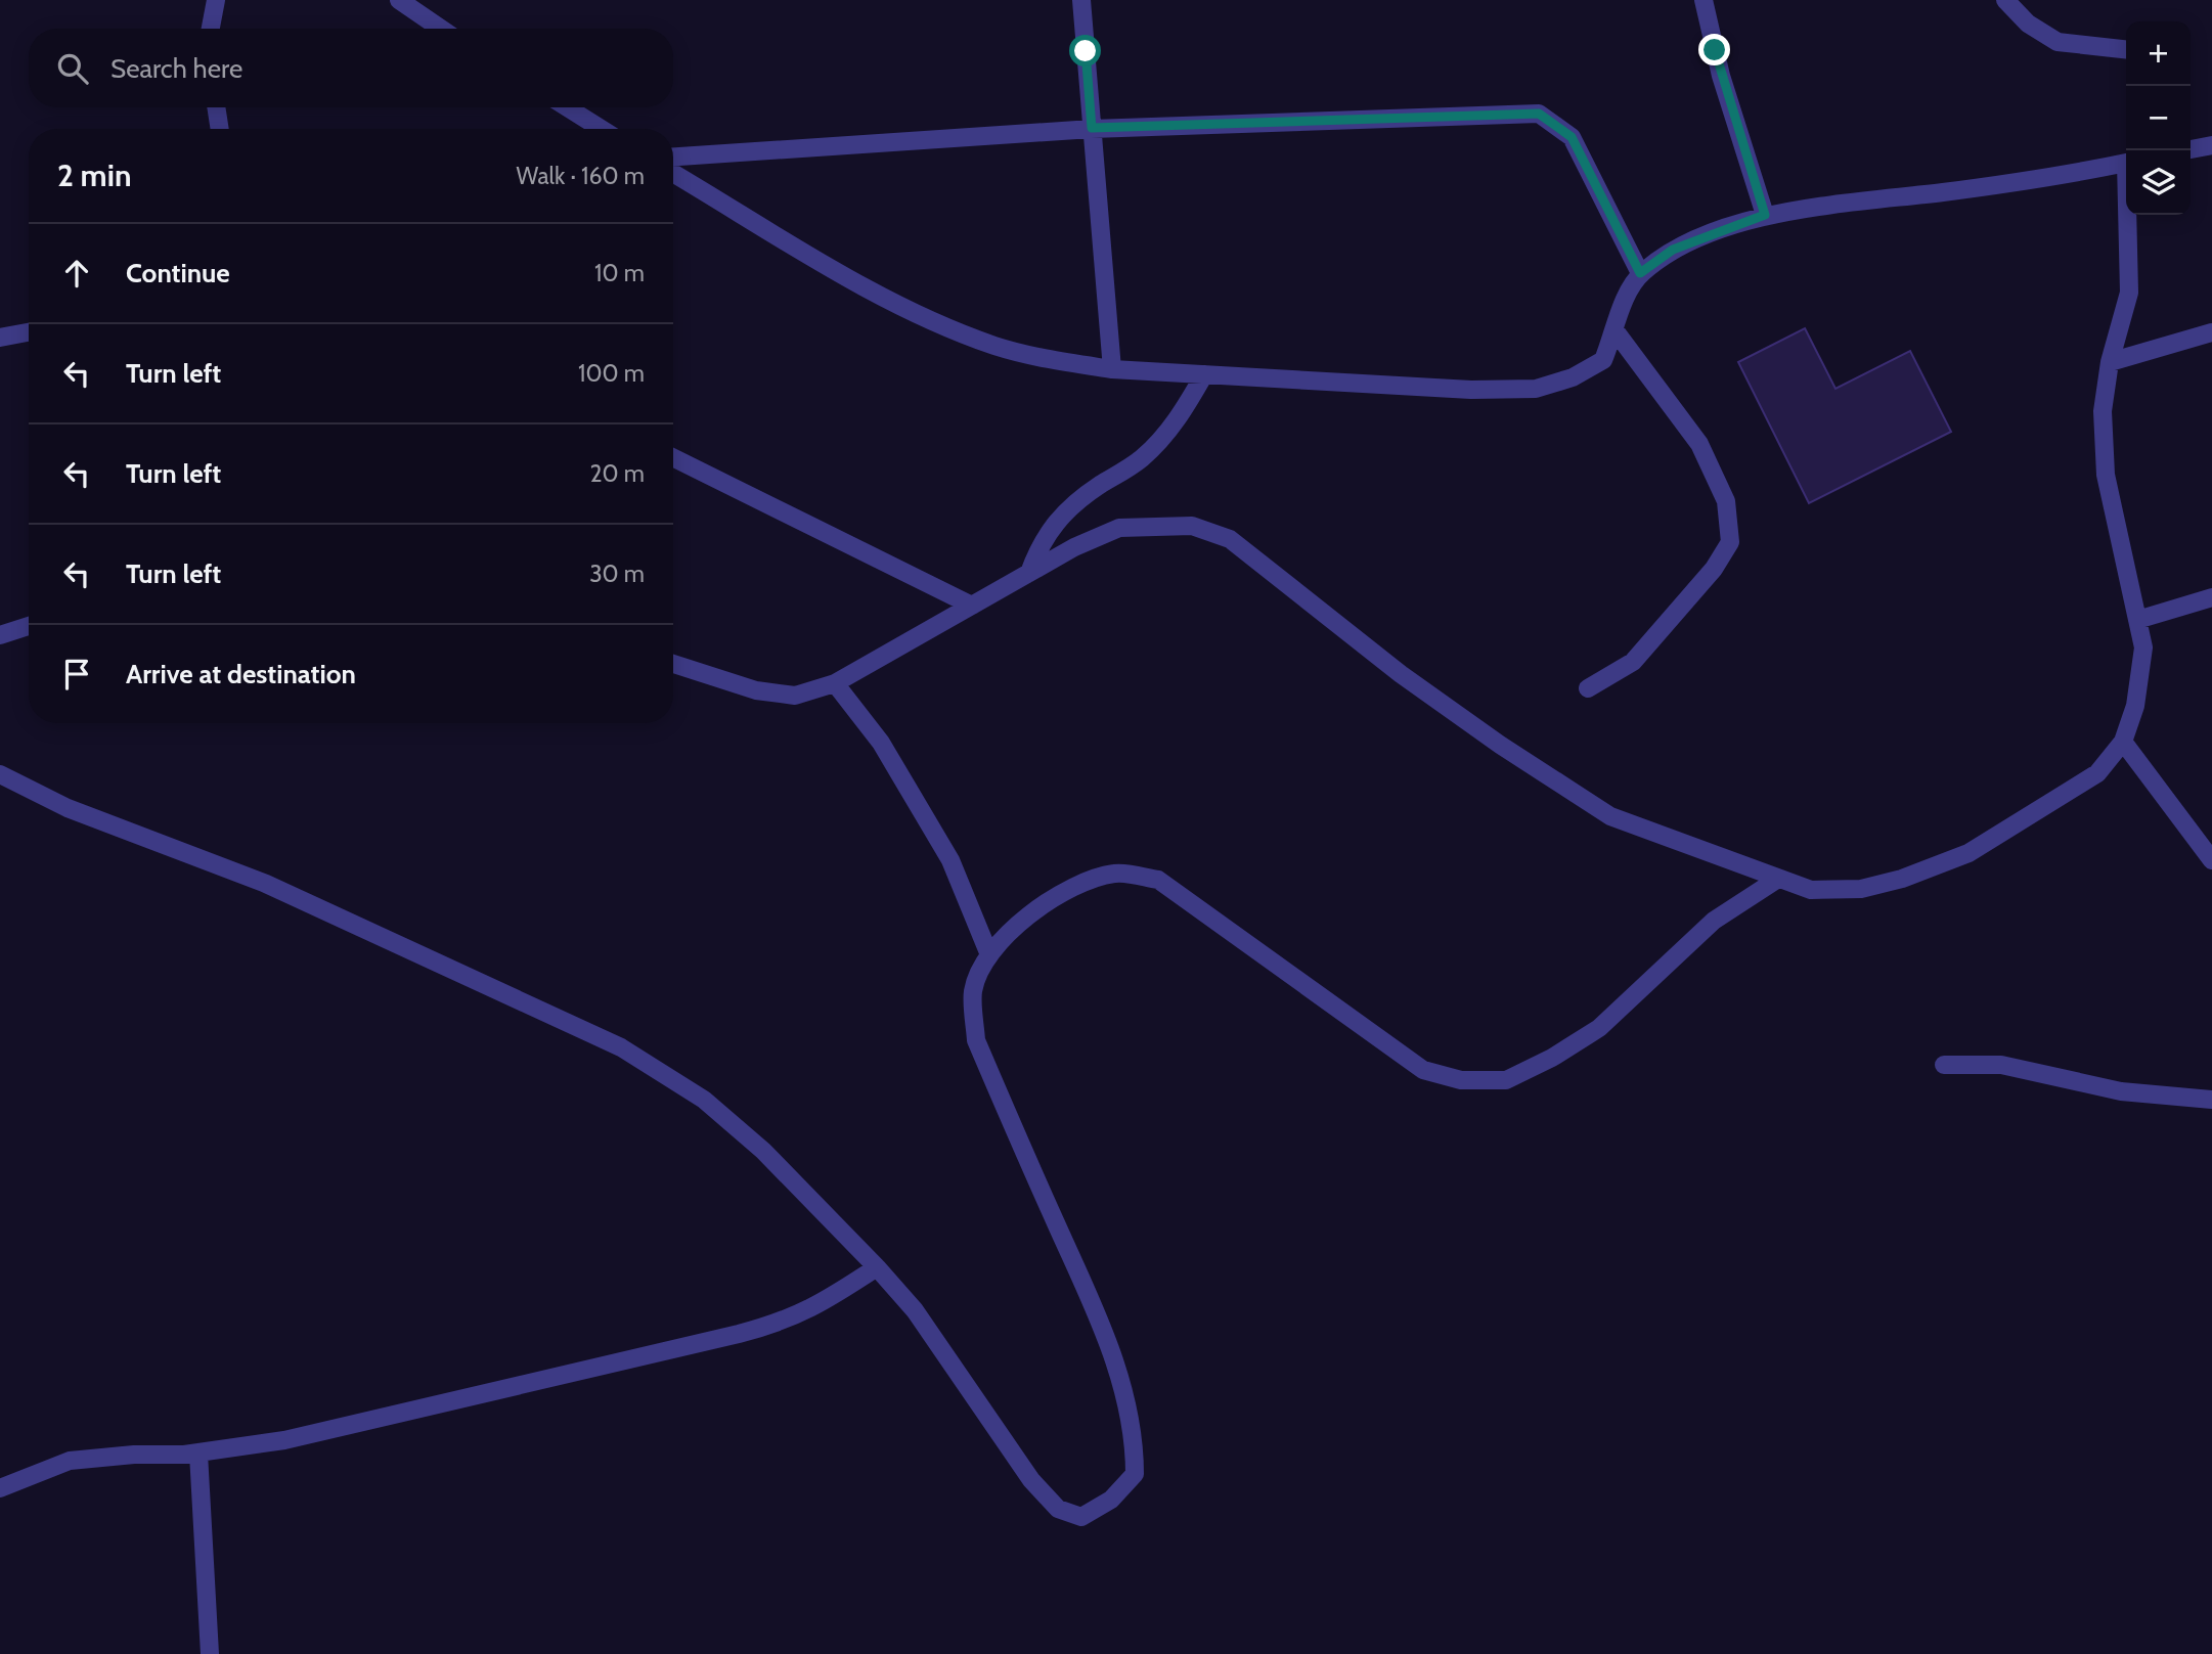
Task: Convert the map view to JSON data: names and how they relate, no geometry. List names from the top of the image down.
{
  "page": {
    "map_buttons": ["+", "−"],
    "search": "Search here",
    "heading": ["2 min", "Walk · 160 m"],
    "list": [
      ["Continue", "10 m"],
      ["Turn left", "100 m"],
      ["Turn left", "20 m"],
      ["Turn left", "30 m"],
      "Arrive at destination"
    ]
  }
}
